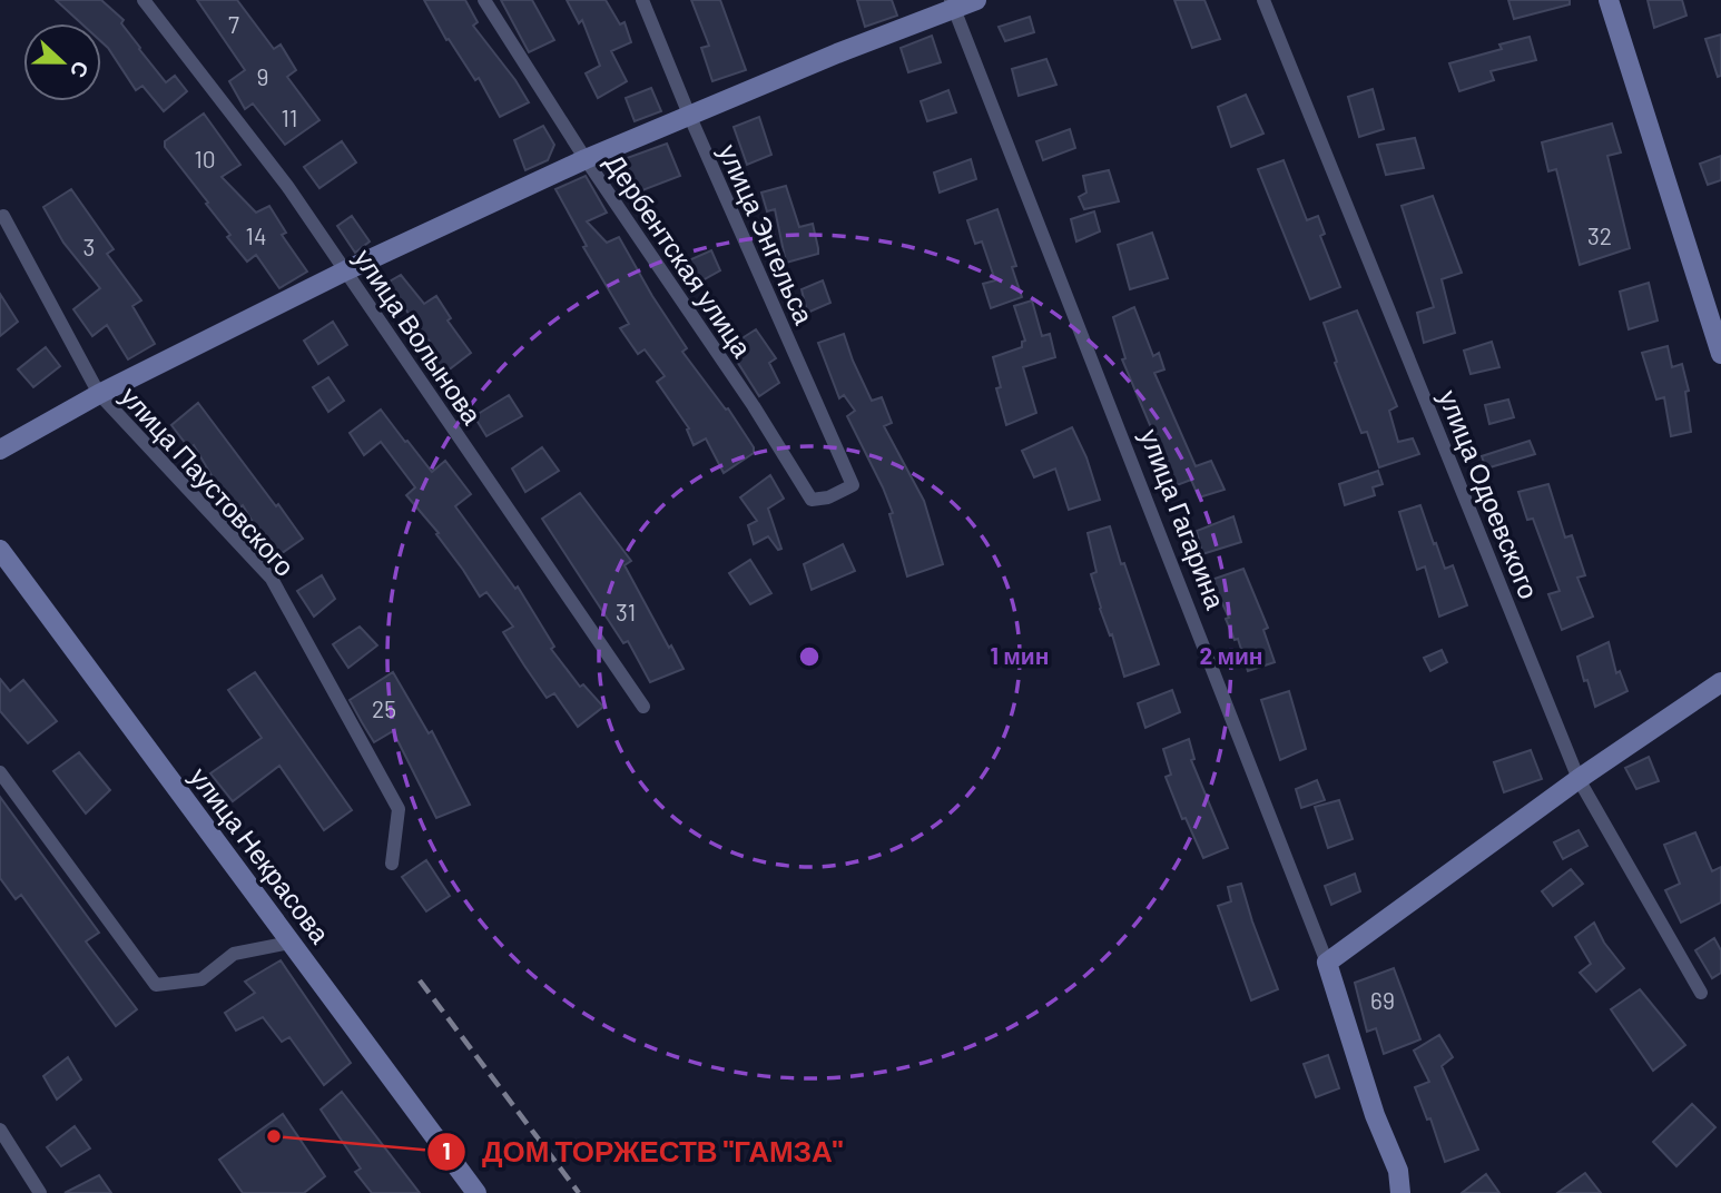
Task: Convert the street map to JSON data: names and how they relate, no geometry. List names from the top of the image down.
{
  "streets": {
    "street": [
      "улица Энгельса",
      "Дербентская улица",
      "улица Волынова",
      "улица Паустовского",
      "улица Одоевского",
      "улица Гагарина",
      "улица Некрасова"
    ]
  },
  "crossings": [
    ["улица Энгельса", "Дербентская улица"]
  ],
  "places": ["ДОМ ТОРЖЕСТВ \"ГАМЗА\""],
  "house_numbers": [
    "7",
    "9",
    "11",
    "10",
    "14",
    "32",
    "3",
    "31",
    "25",
    "69"
  ],
  "north": "right",
  "rings": ["1 мин", "2 мин"]
}
